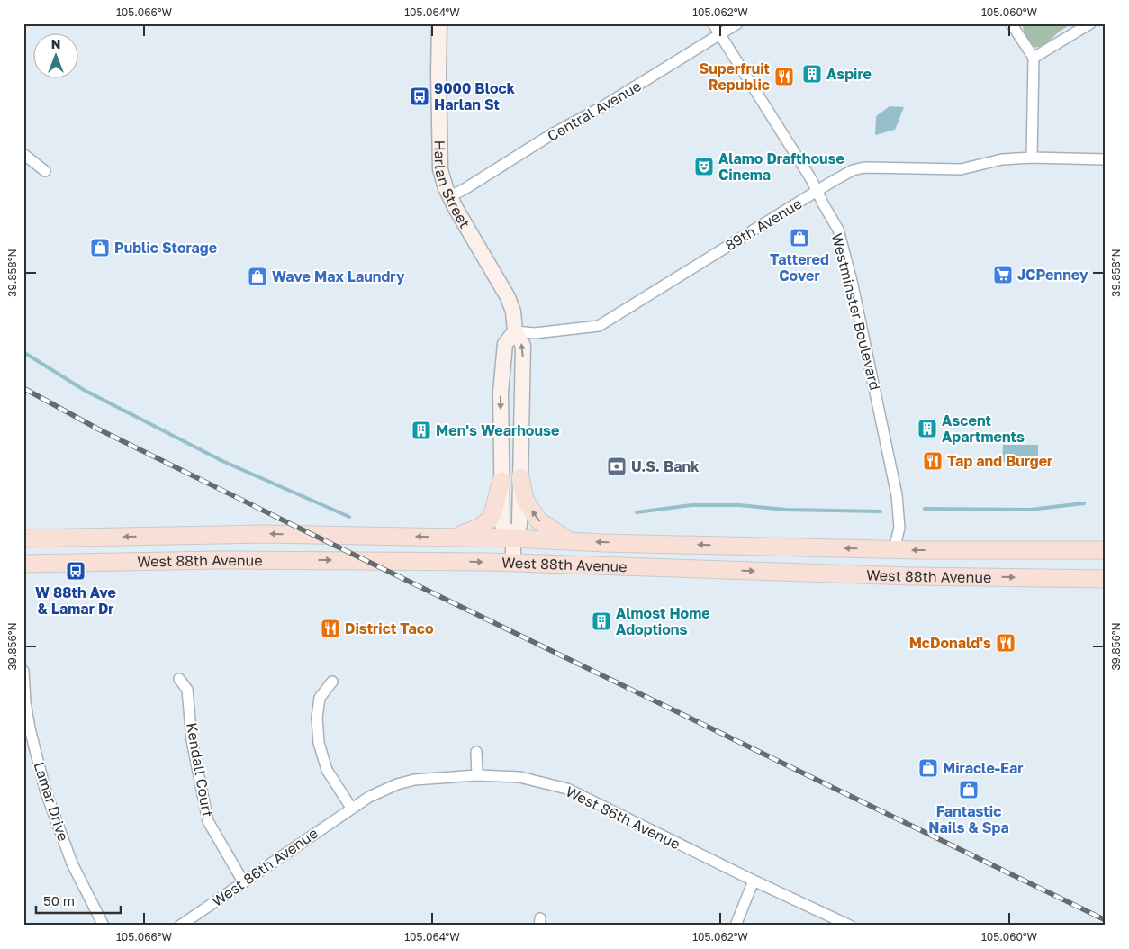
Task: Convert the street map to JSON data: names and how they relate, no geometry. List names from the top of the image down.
{
  "streets": {
    "main road": ["West 88th Avenue"],
    "street": [
      "Central Avenue",
      "Harlan Street",
      "89th Avenue",
      "Westminster Boulevard",
      "Kendall Court",
      "Lamar Drive",
      "West 86th Avenue"
    ]
  },
  "crossings": [
    ["Central Avenue", "Harlan Street"],
    ["Central Avenue", "Westminster Boulevard"],
    ["Harlan Street", "89th Avenue"],
    ["Harlan Street", "West 88th Avenue"],
    ["89th Avenue", "Westminster Boulevard"],
    ["Westminster Boulevard", "West 88th Avenue"],
    ["Kendall Court", "West 86th Avenue"]
  ],
  "places": {
    "building": [
      "Aspire",
      "Ascent Apartments",
      "Men's Wearhouse",
      "Almost Home Adoptions"
    ],
    "restaurant": [
      "Superfruit Republic",
      "Tap and Burger",
      "District Taco",
      "McDonald's"
    ],
    "bus stop": ["9000 Block Harlan St", "W 88th Ave & Lamar Dr"],
    "theatre": ["Alamo Drafthouse Cinema"],
    "shop": [
      "Tattered Cover",
      "Public Storage",
      "Wave Max Laundry",
      "Miracle-Ear",
      "Fantastic Nails & Spa"
    ],
    "supermarket": ["JCPenney"],
    "bank": ["U.S. Bank"]
  },
  "scale_bar": "50 m",
  "north": "top",
  "coordinates": [
    "105.066°W",
    "105.064°W",
    "105.062°W",
    "105.060°W",
    "39.858°N",
    "39.856°N"
  ]
}
